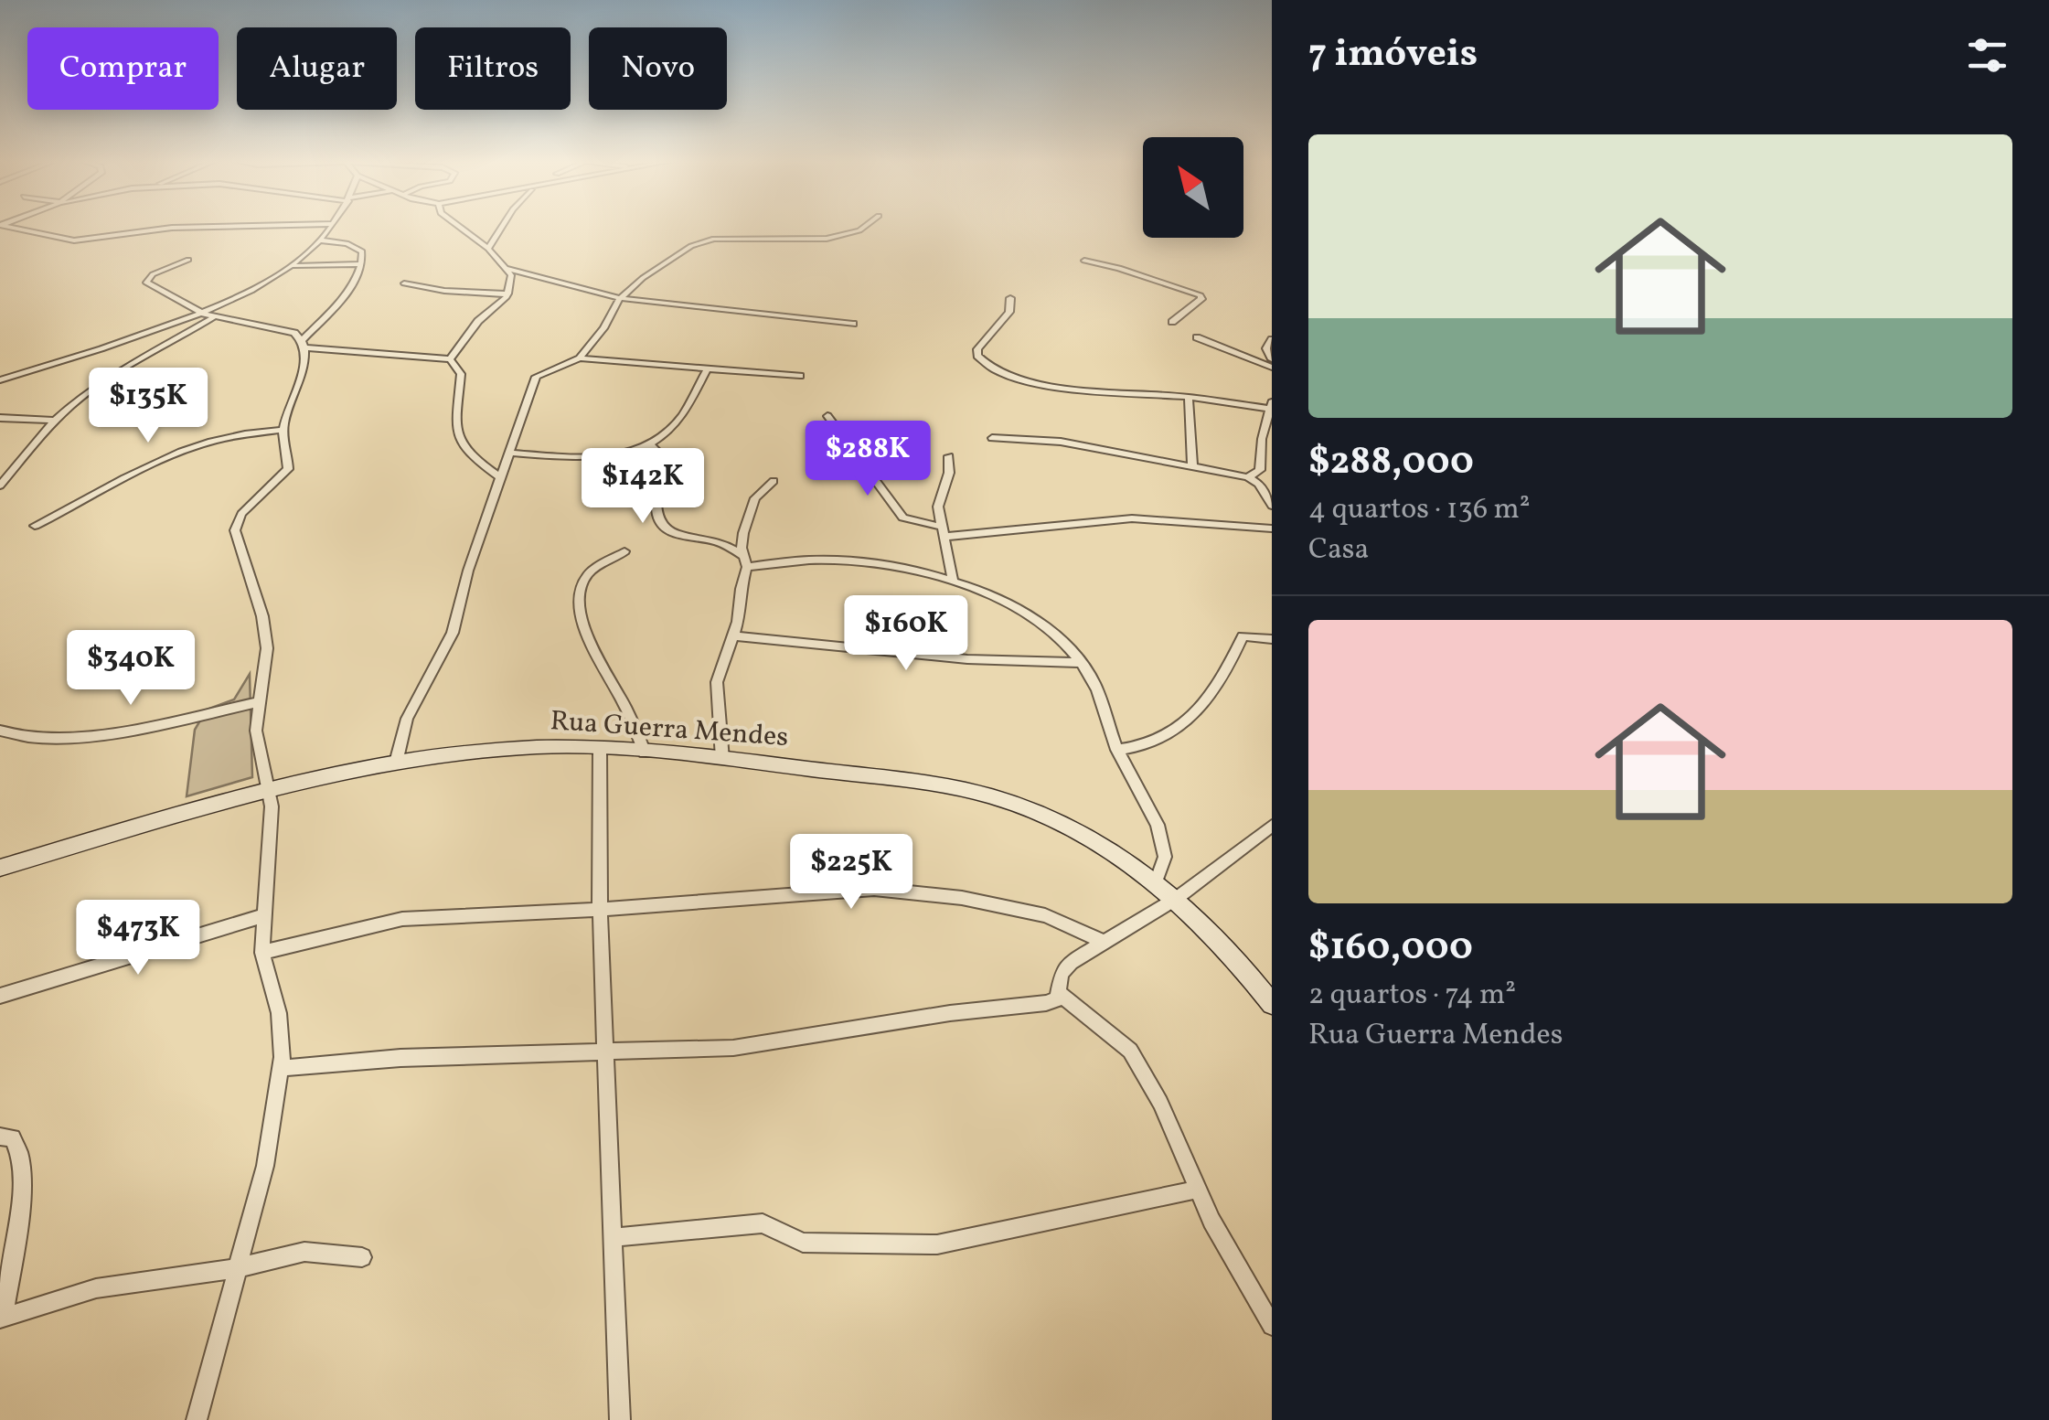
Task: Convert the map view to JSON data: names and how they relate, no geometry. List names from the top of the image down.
{
  "streets": {
    "street": ["Rua Guerra Mendes"]
  },
  "north": "top left",
  "page": {
    "heading": "7 imóveis",
    "chip": [
      "Comprar",
      "Alugar",
      "Filtros",
      "Novo"
    ],
    "list": [
      {
        "name": "$288,000",
        "note": "4 quartos · 136 m² · Casa"
      },
      {
        "name": "$160,000",
        "note": "2 quartos · 74 m² · Rua Guerra Mendes"
      }
    ],
    "price": [
      "$135K",
      "$288K",
      "$142K",
      "$160K",
      "$340K",
      "$225K",
      "$473K"
    ]
  }
}
